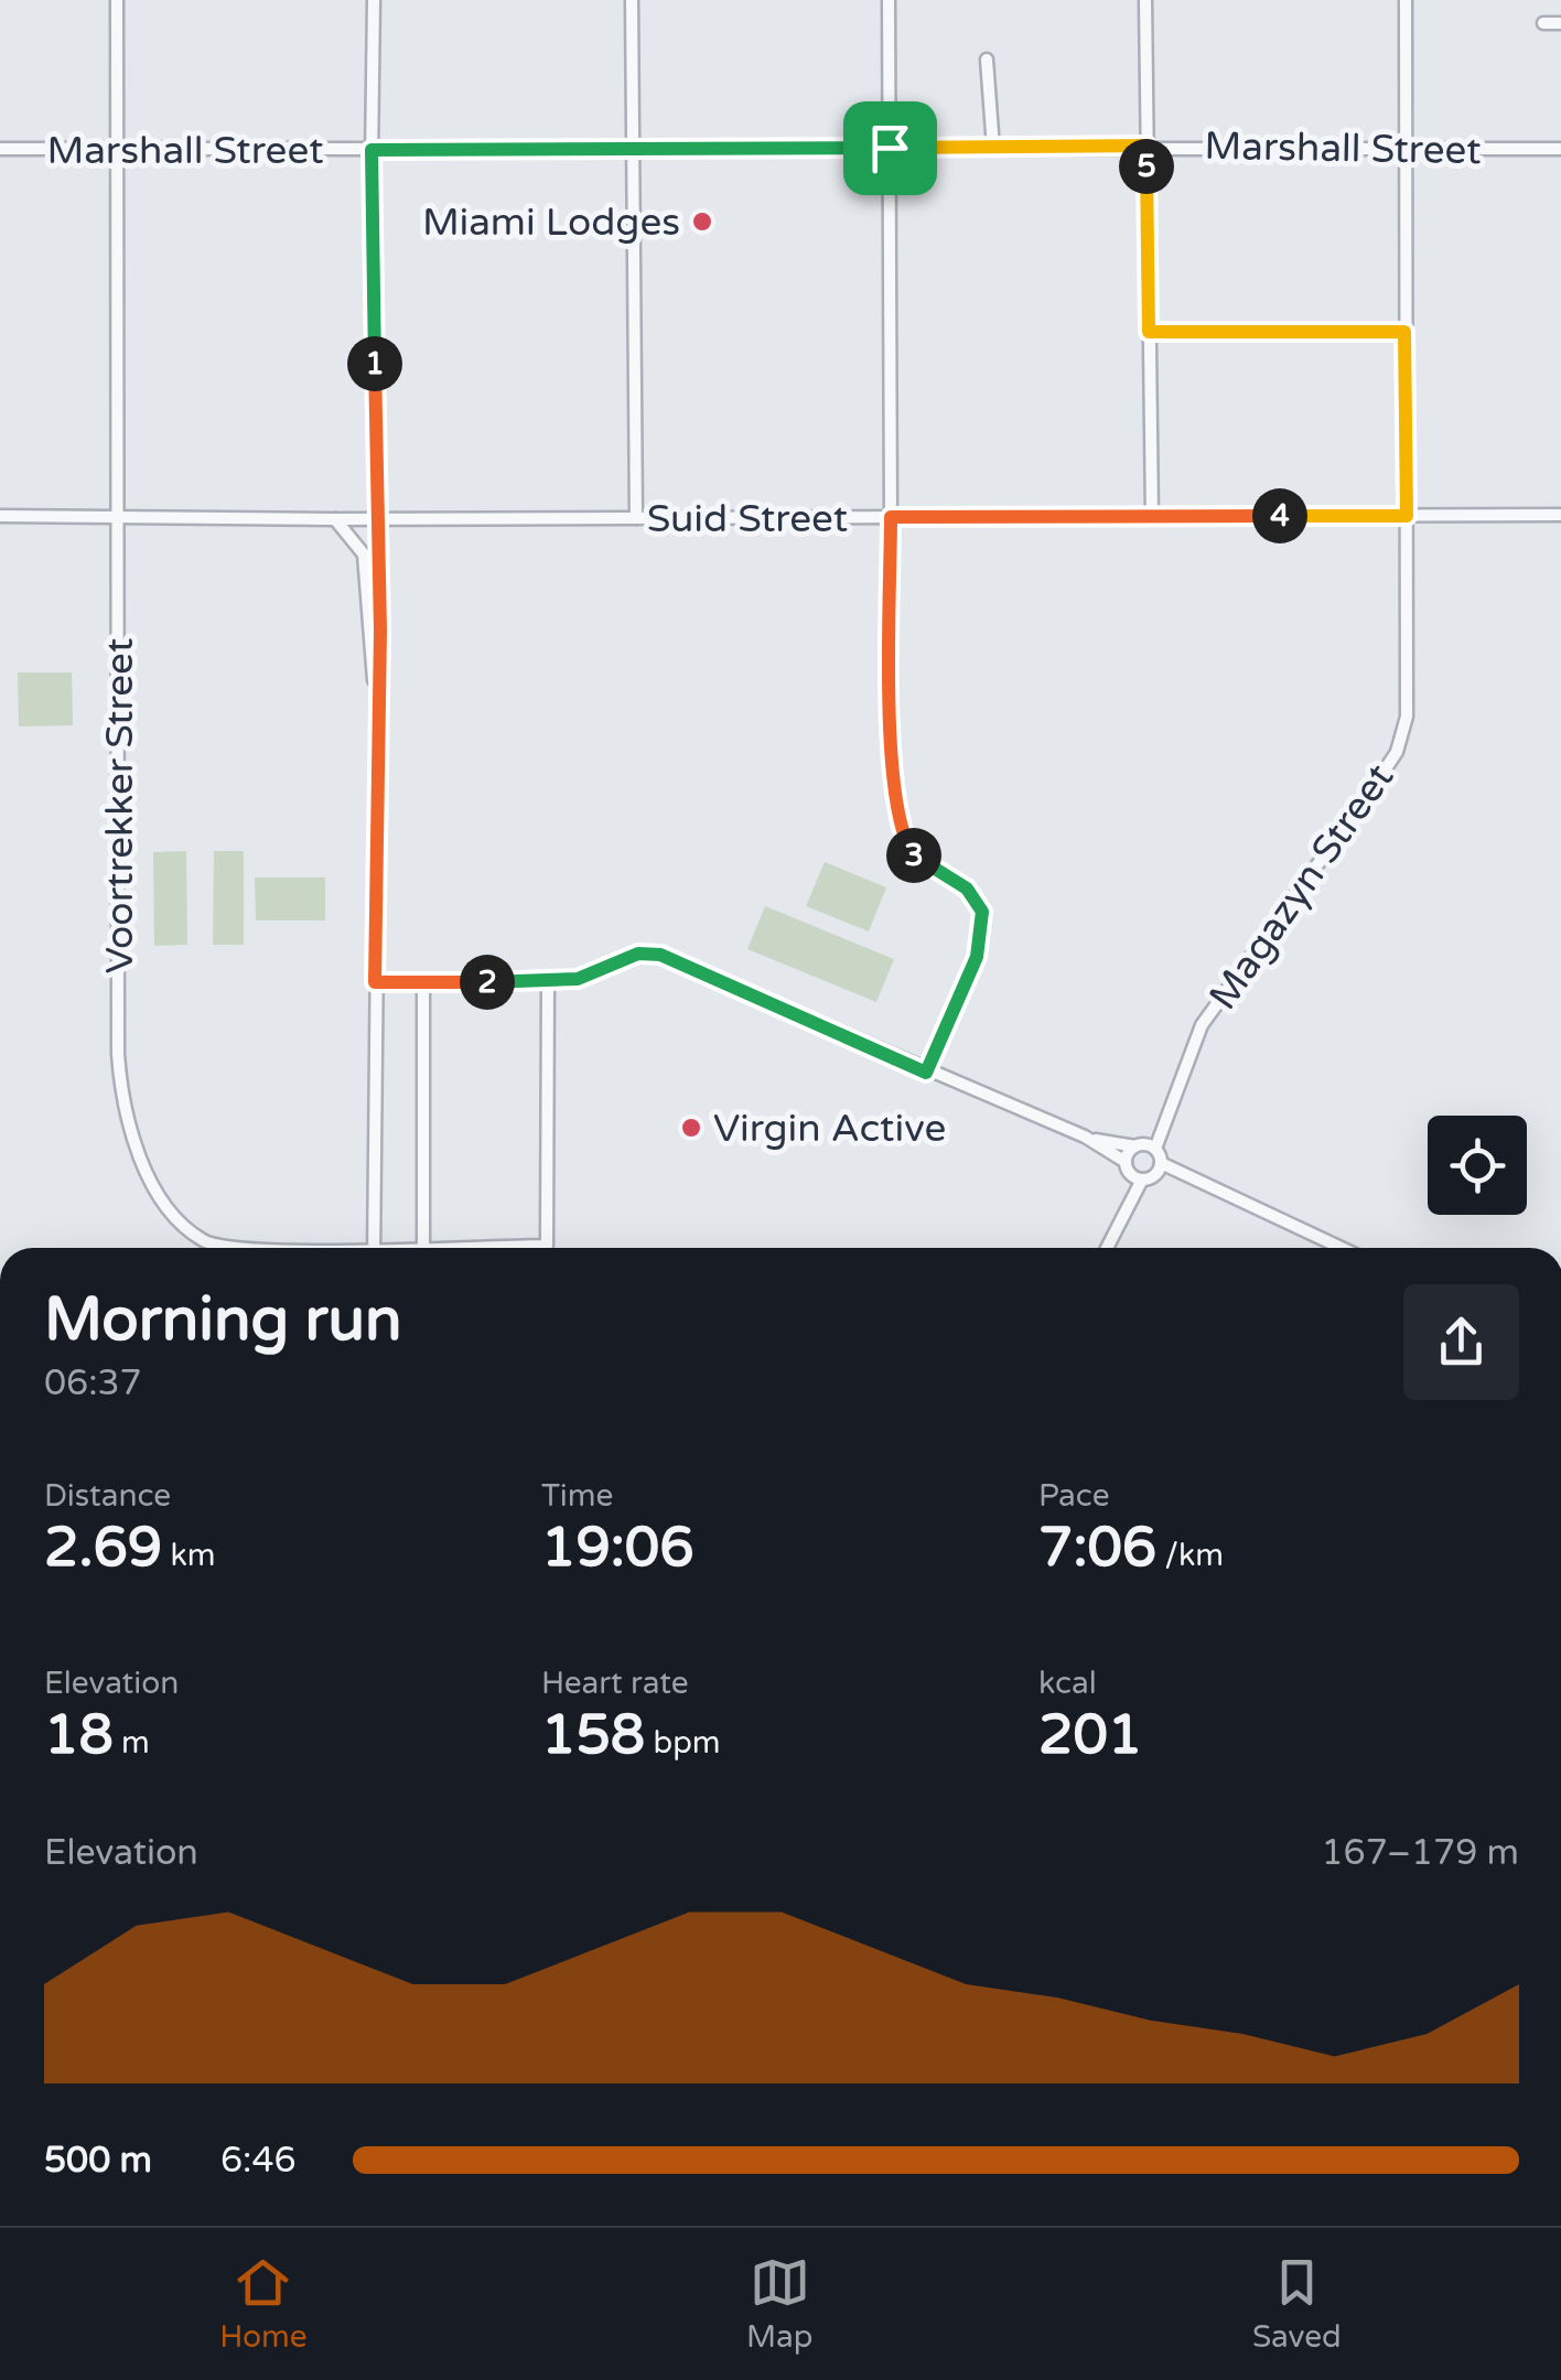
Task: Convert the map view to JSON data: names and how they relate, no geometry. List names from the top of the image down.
{
  "streets": {
    "street": [
      "Marshall Street",
      "Suid Street",
      "Voortrekker Street",
      "Magazyn Street"
    ]
  },
  "crossings": [
    ["Marshall Street", "Voortrekker Street"],
    ["Marshall Street", "Magazyn Street"],
    ["Suid Street", "Voortrekker Street"],
    ["Suid Street", "Magazyn Street"]
  ],
  "places": ["Miami Lodges", "Virgin Active"],
  "page": {
    "pins": [
      "5",
      "1",
      "4",
      "3",
      "2"
    ],
    "heading": ["Morning run", "06:37"],
    "stats": [
      ["Distance", "2.69 km"],
      ["Time", "19:06"],
      ["Pace", "7:06 /km"],
      ["Elevation", "18 m"],
      ["Heart rate", "158 bpm"],
      ["kcal", "201"]
    ],
    "chart": ["Elevation", "167–179 m"],
    "list": [
      {
        "name": "500 m",
        "note": "6:46"
      }
    ],
    "tabs": ["Home", "Map", "Saved"]
  }
}
